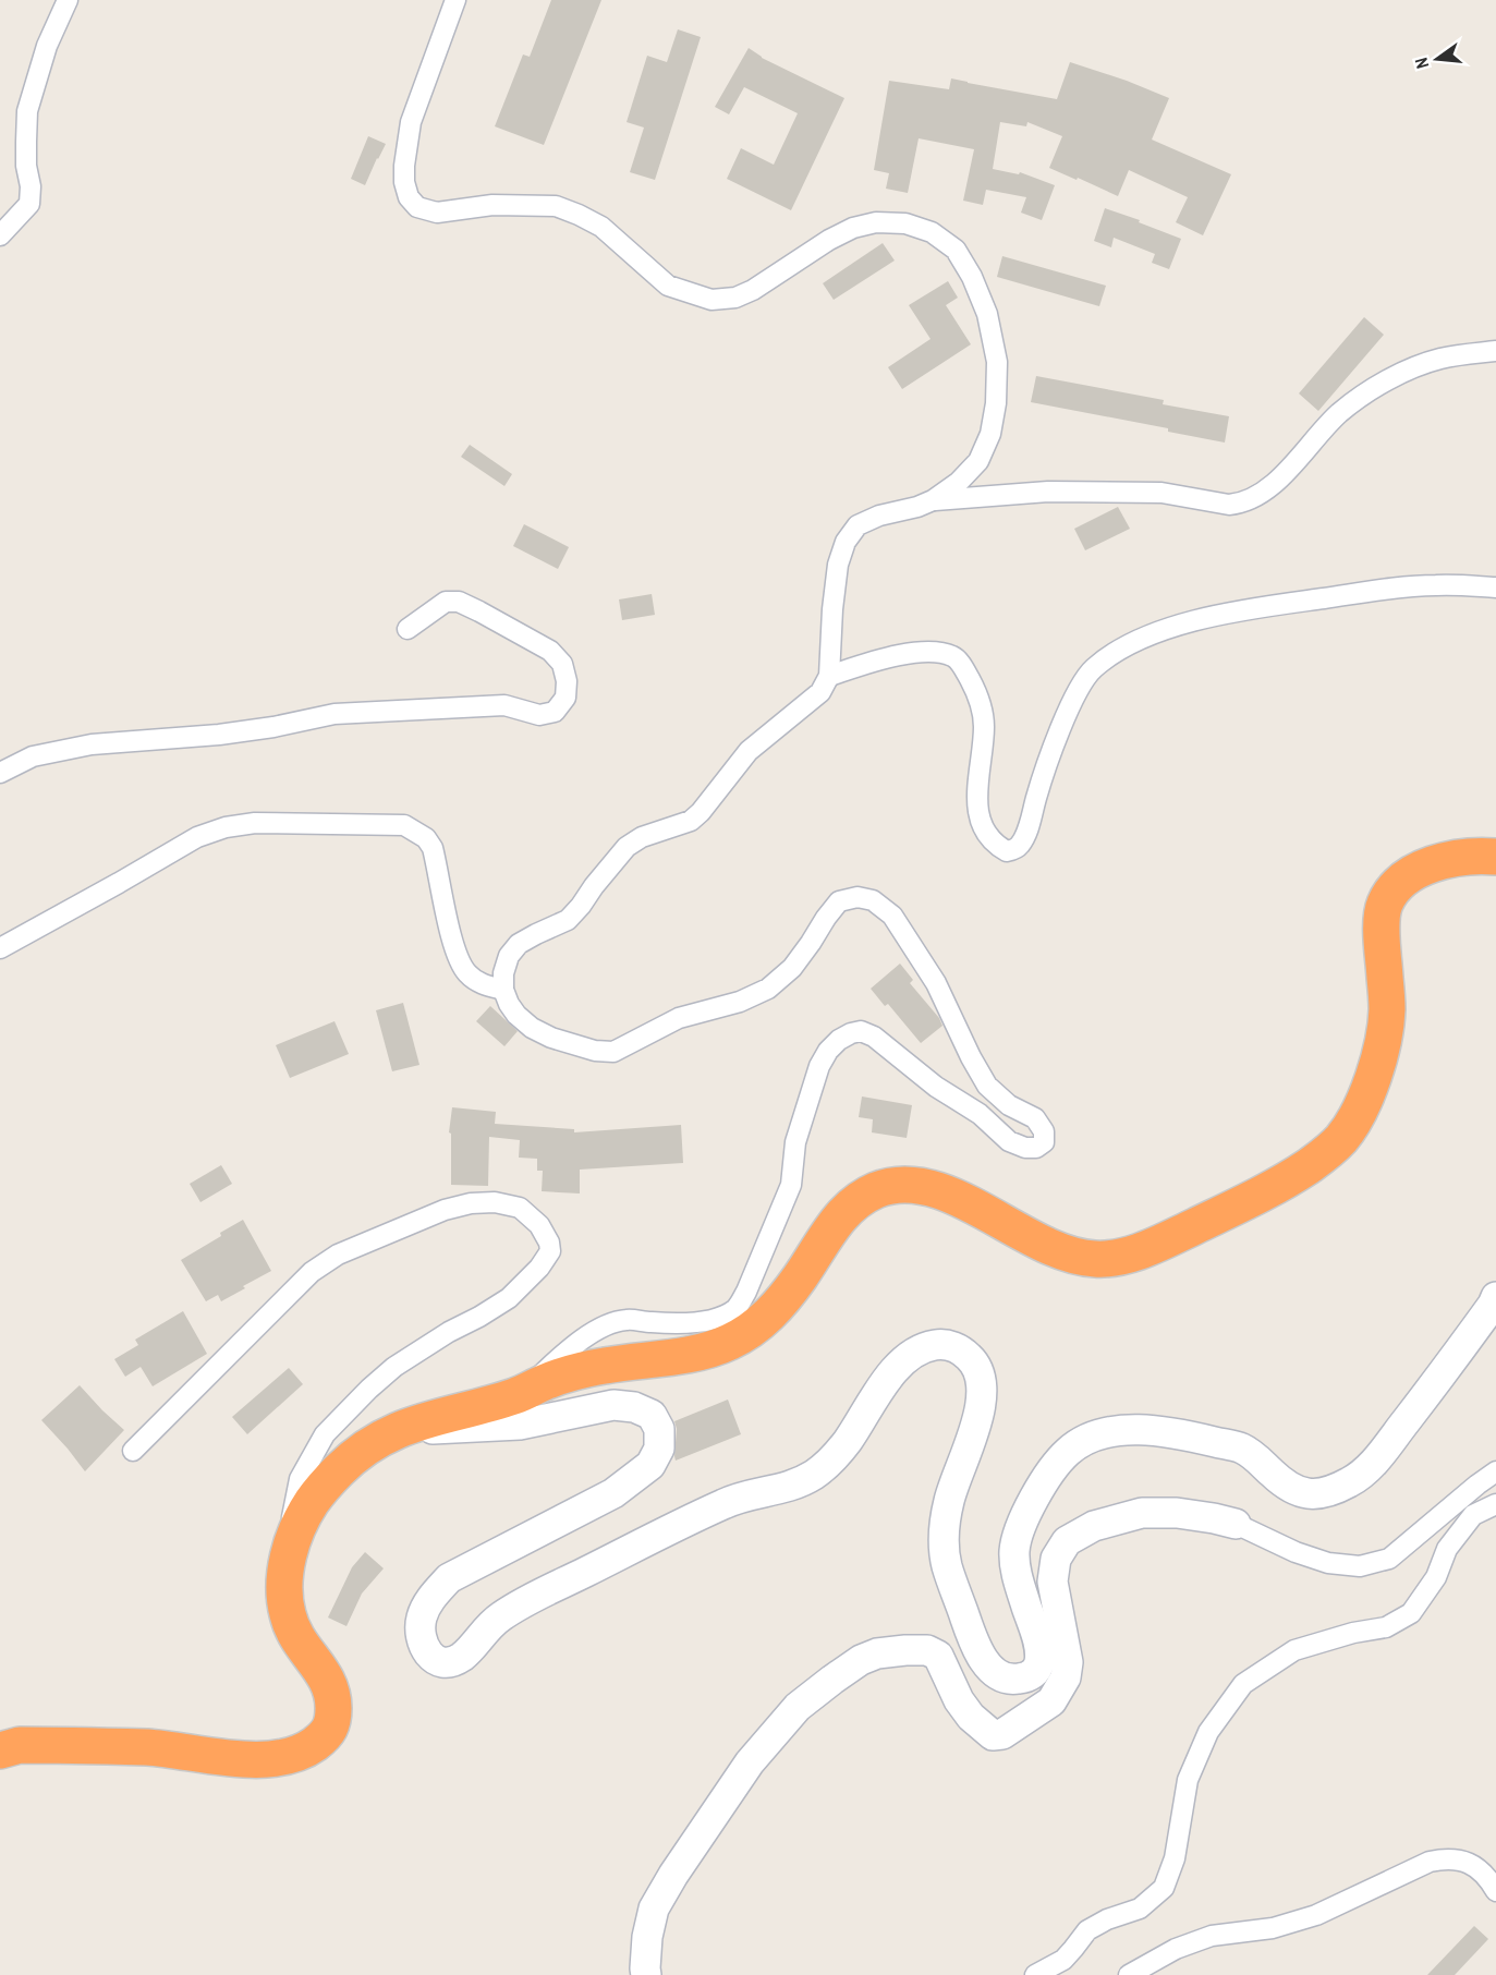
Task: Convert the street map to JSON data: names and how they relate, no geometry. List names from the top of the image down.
{
  "north": "left"
}
